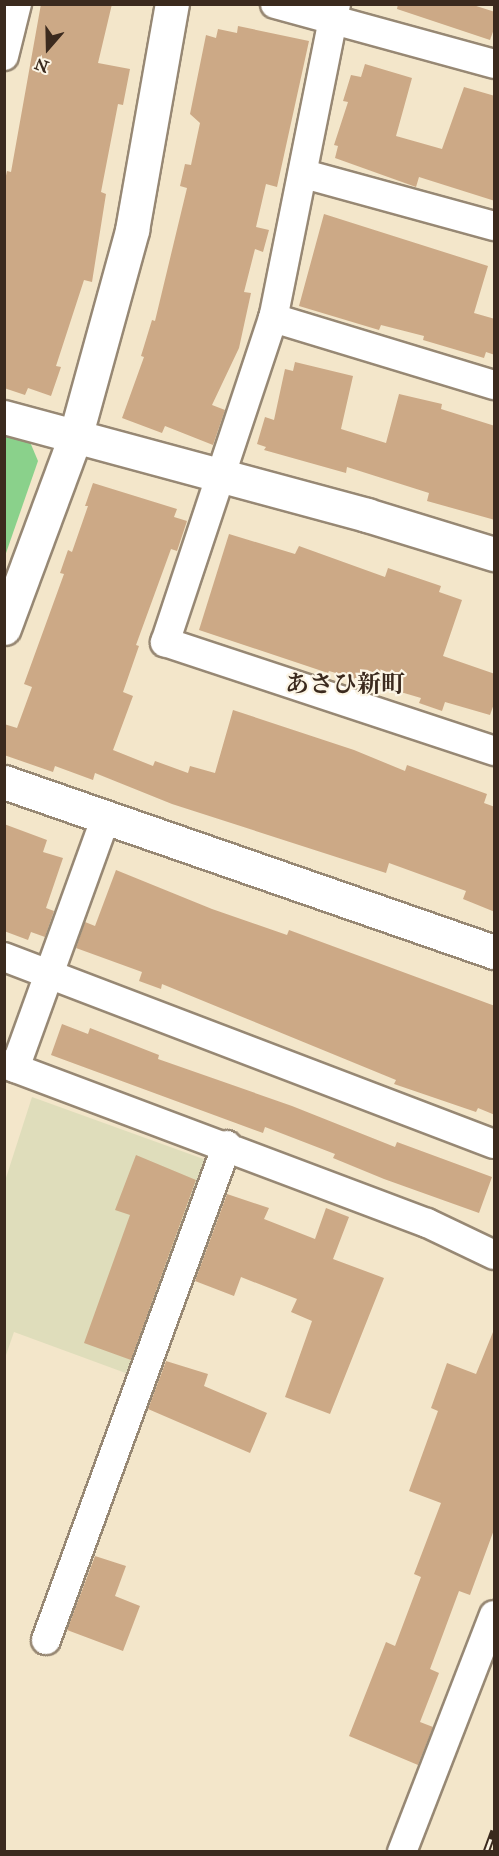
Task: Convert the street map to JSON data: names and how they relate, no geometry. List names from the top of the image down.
{
  "districts": ["あさひ新町"],
  "north": "bottom"
}
